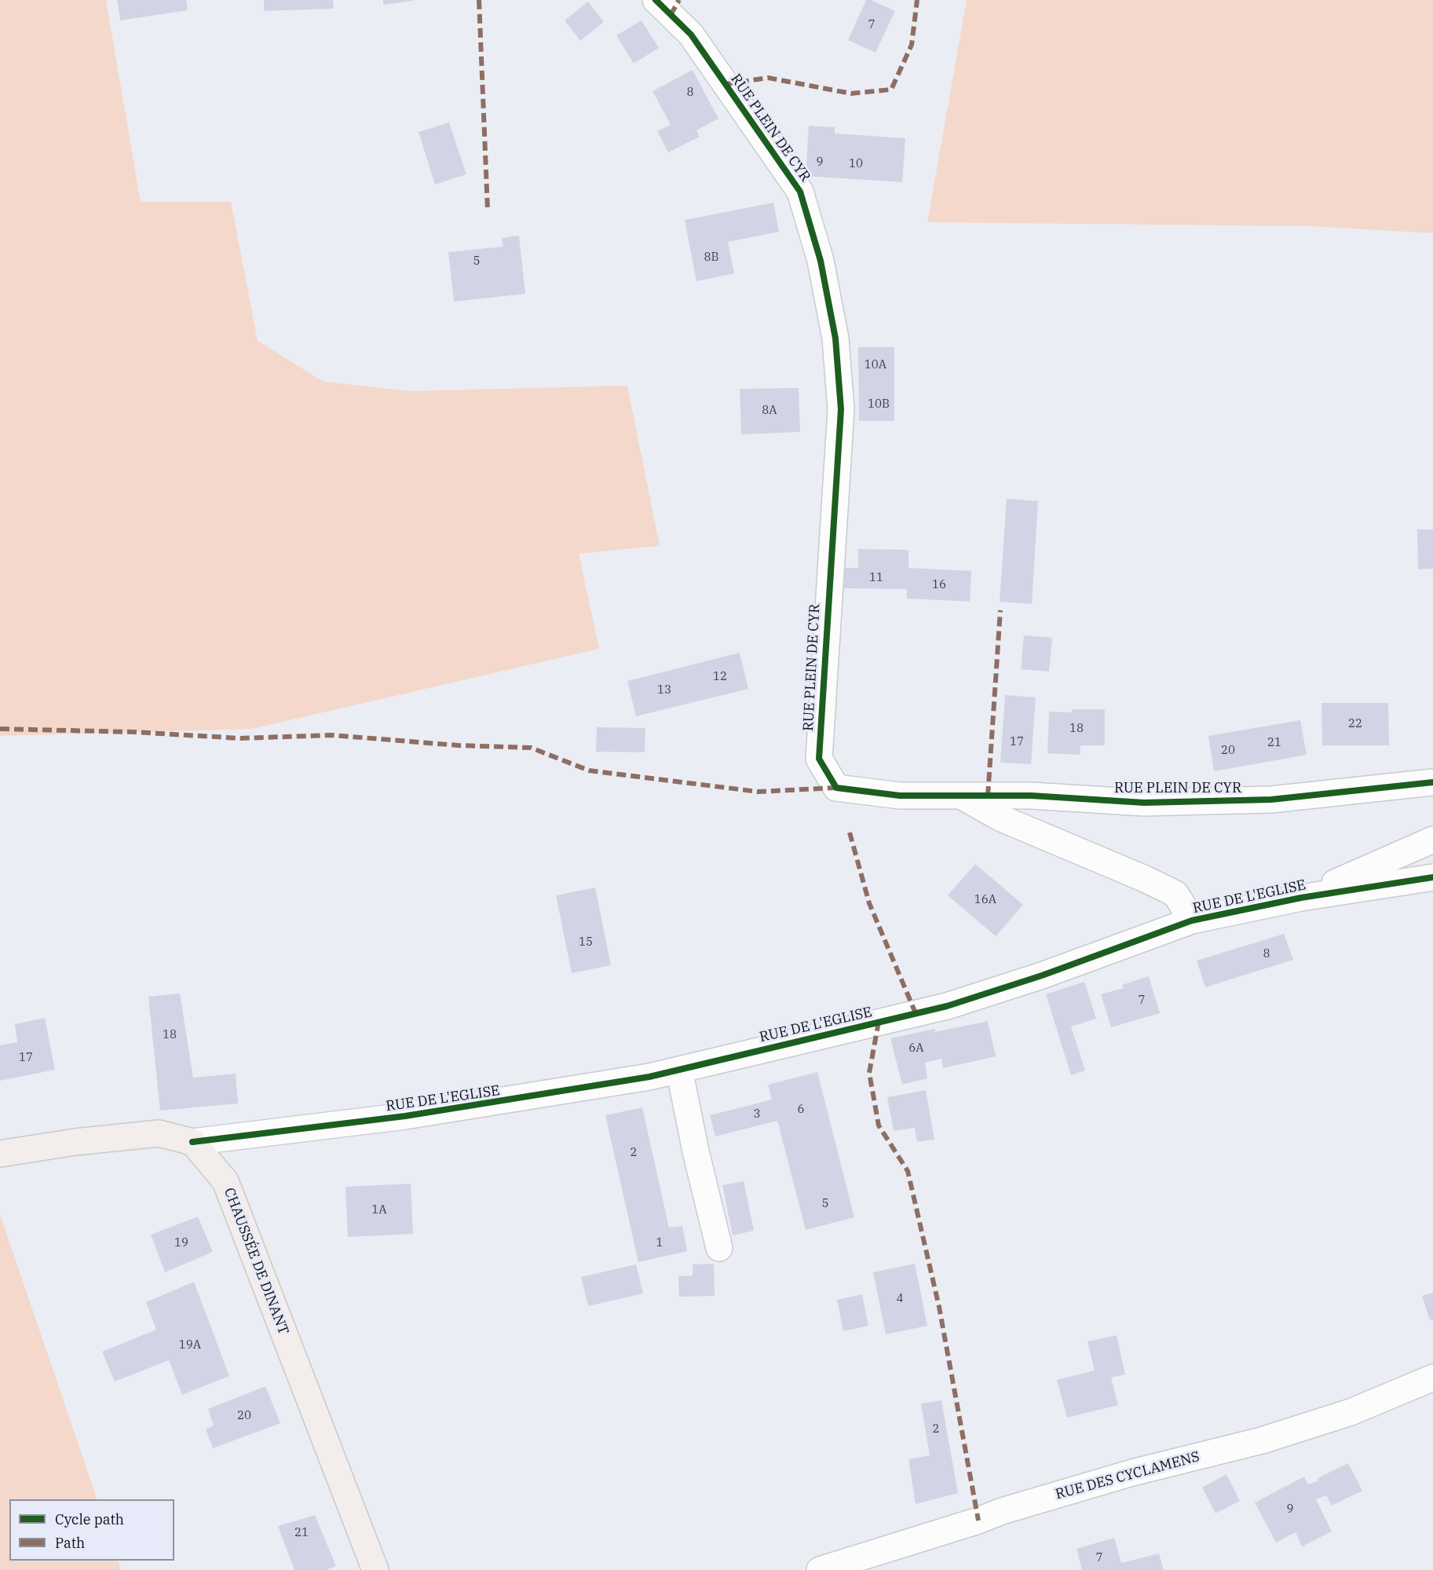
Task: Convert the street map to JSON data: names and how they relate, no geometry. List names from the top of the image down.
{
  "streets": {
    "main road": ["CHAUSSÉE DE DINANT"],
    "street": ["RUE PLEIN DE CYR", "RUE DE L'EGLISE", "RUE DES CYCLAMENS"]
  },
  "crossings": [
    ["RUE DE L'EGLISE", "CHAUSSÉE DE DINANT"]
  ],
  "house_numbers": [
    "7",
    "8",
    "9",
    "10",
    "8B",
    "5",
    "10A",
    "10B",
    "8A",
    "11",
    "16",
    "12",
    "13",
    "22",
    "18",
    "17",
    "21",
    "20",
    "16A",
    "15",
    "8",
    "7",
    "18",
    "6A",
    "17",
    "6",
    "3",
    "2",
    "5",
    "1A",
    "19",
    "1",
    "4",
    "19A",
    "20",
    "2",
    "9",
    "21",
    "7"
  ],
  "legend": ["Cycle path", "Path"]
}
